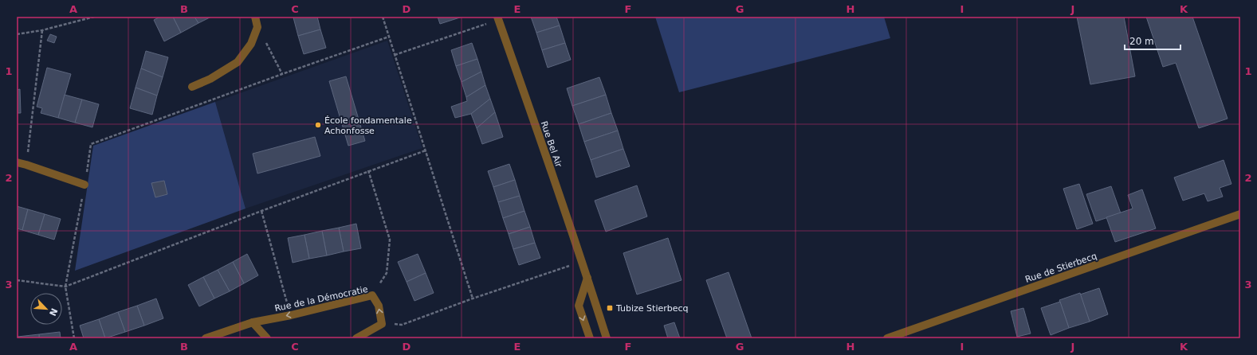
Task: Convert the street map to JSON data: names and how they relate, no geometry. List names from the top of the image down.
{
  "streets": {
    "street": ["Rue Bel Air", "Rue de Stierbecq", "Rue de la Démocratie"]
  },
  "places": {
    "other": ["École fondamentale Achonfosse"],
    "transit": ["Tubize Stierbecq"]
  },
  "scale_bar": "20 m",
  "north": "bottom right",
  "grid": {
    "columns": [
      "A",
      "B",
      "C",
      "D",
      "E",
      "F",
      "G",
      "H",
      "I",
      "J",
      "K"
    ],
    "rows": ["1", "2", "3"]
  }
}
